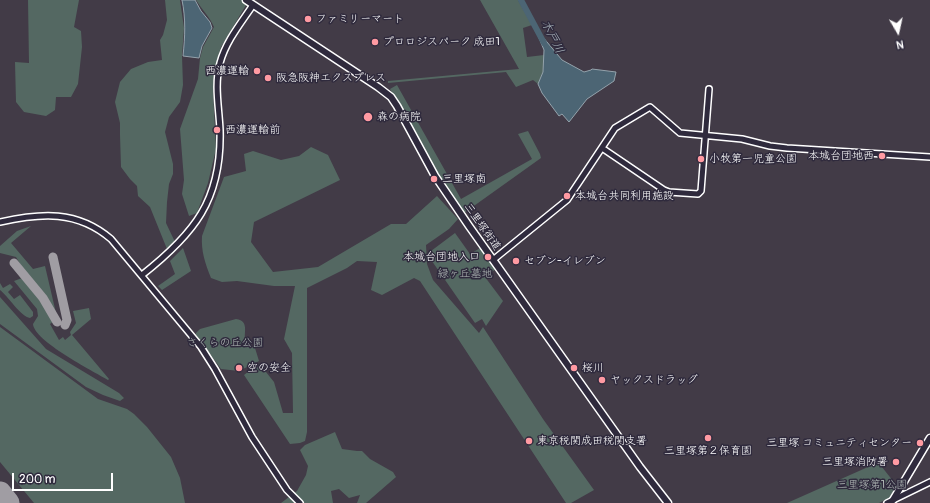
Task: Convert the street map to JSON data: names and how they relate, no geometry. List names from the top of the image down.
{
  "streets": {
    "main road": ["三里塚街道"]
  },
  "water": ["木戸川"],
  "parks": ["緑ヶ丘墓地", "さくらの丘公園", "三里塚第1公園"],
  "places": [
    "ファミリーマート",
    "プロロジスパーク 成田1",
    "西濃運輸",
    "阪急阪神エクスプレス",
    "森の病院",
    "西濃運輸前",
    "本城台団地西",
    "小牧第一児童公園",
    "三里塚南",
    "本城台共同利用施設",
    "本城台団地入口",
    "セブン-イレブン",
    "空の安全",
    "桜川",
    "ヤックスドラッグ",
    "三里塚第２保育園",
    "東京税関成田税関支署",
    "三里塚 コミュニティセンター",
    "三里塚消防署"
  ],
  "scale_bar": "200 m",
  "north": "bottom"
}
